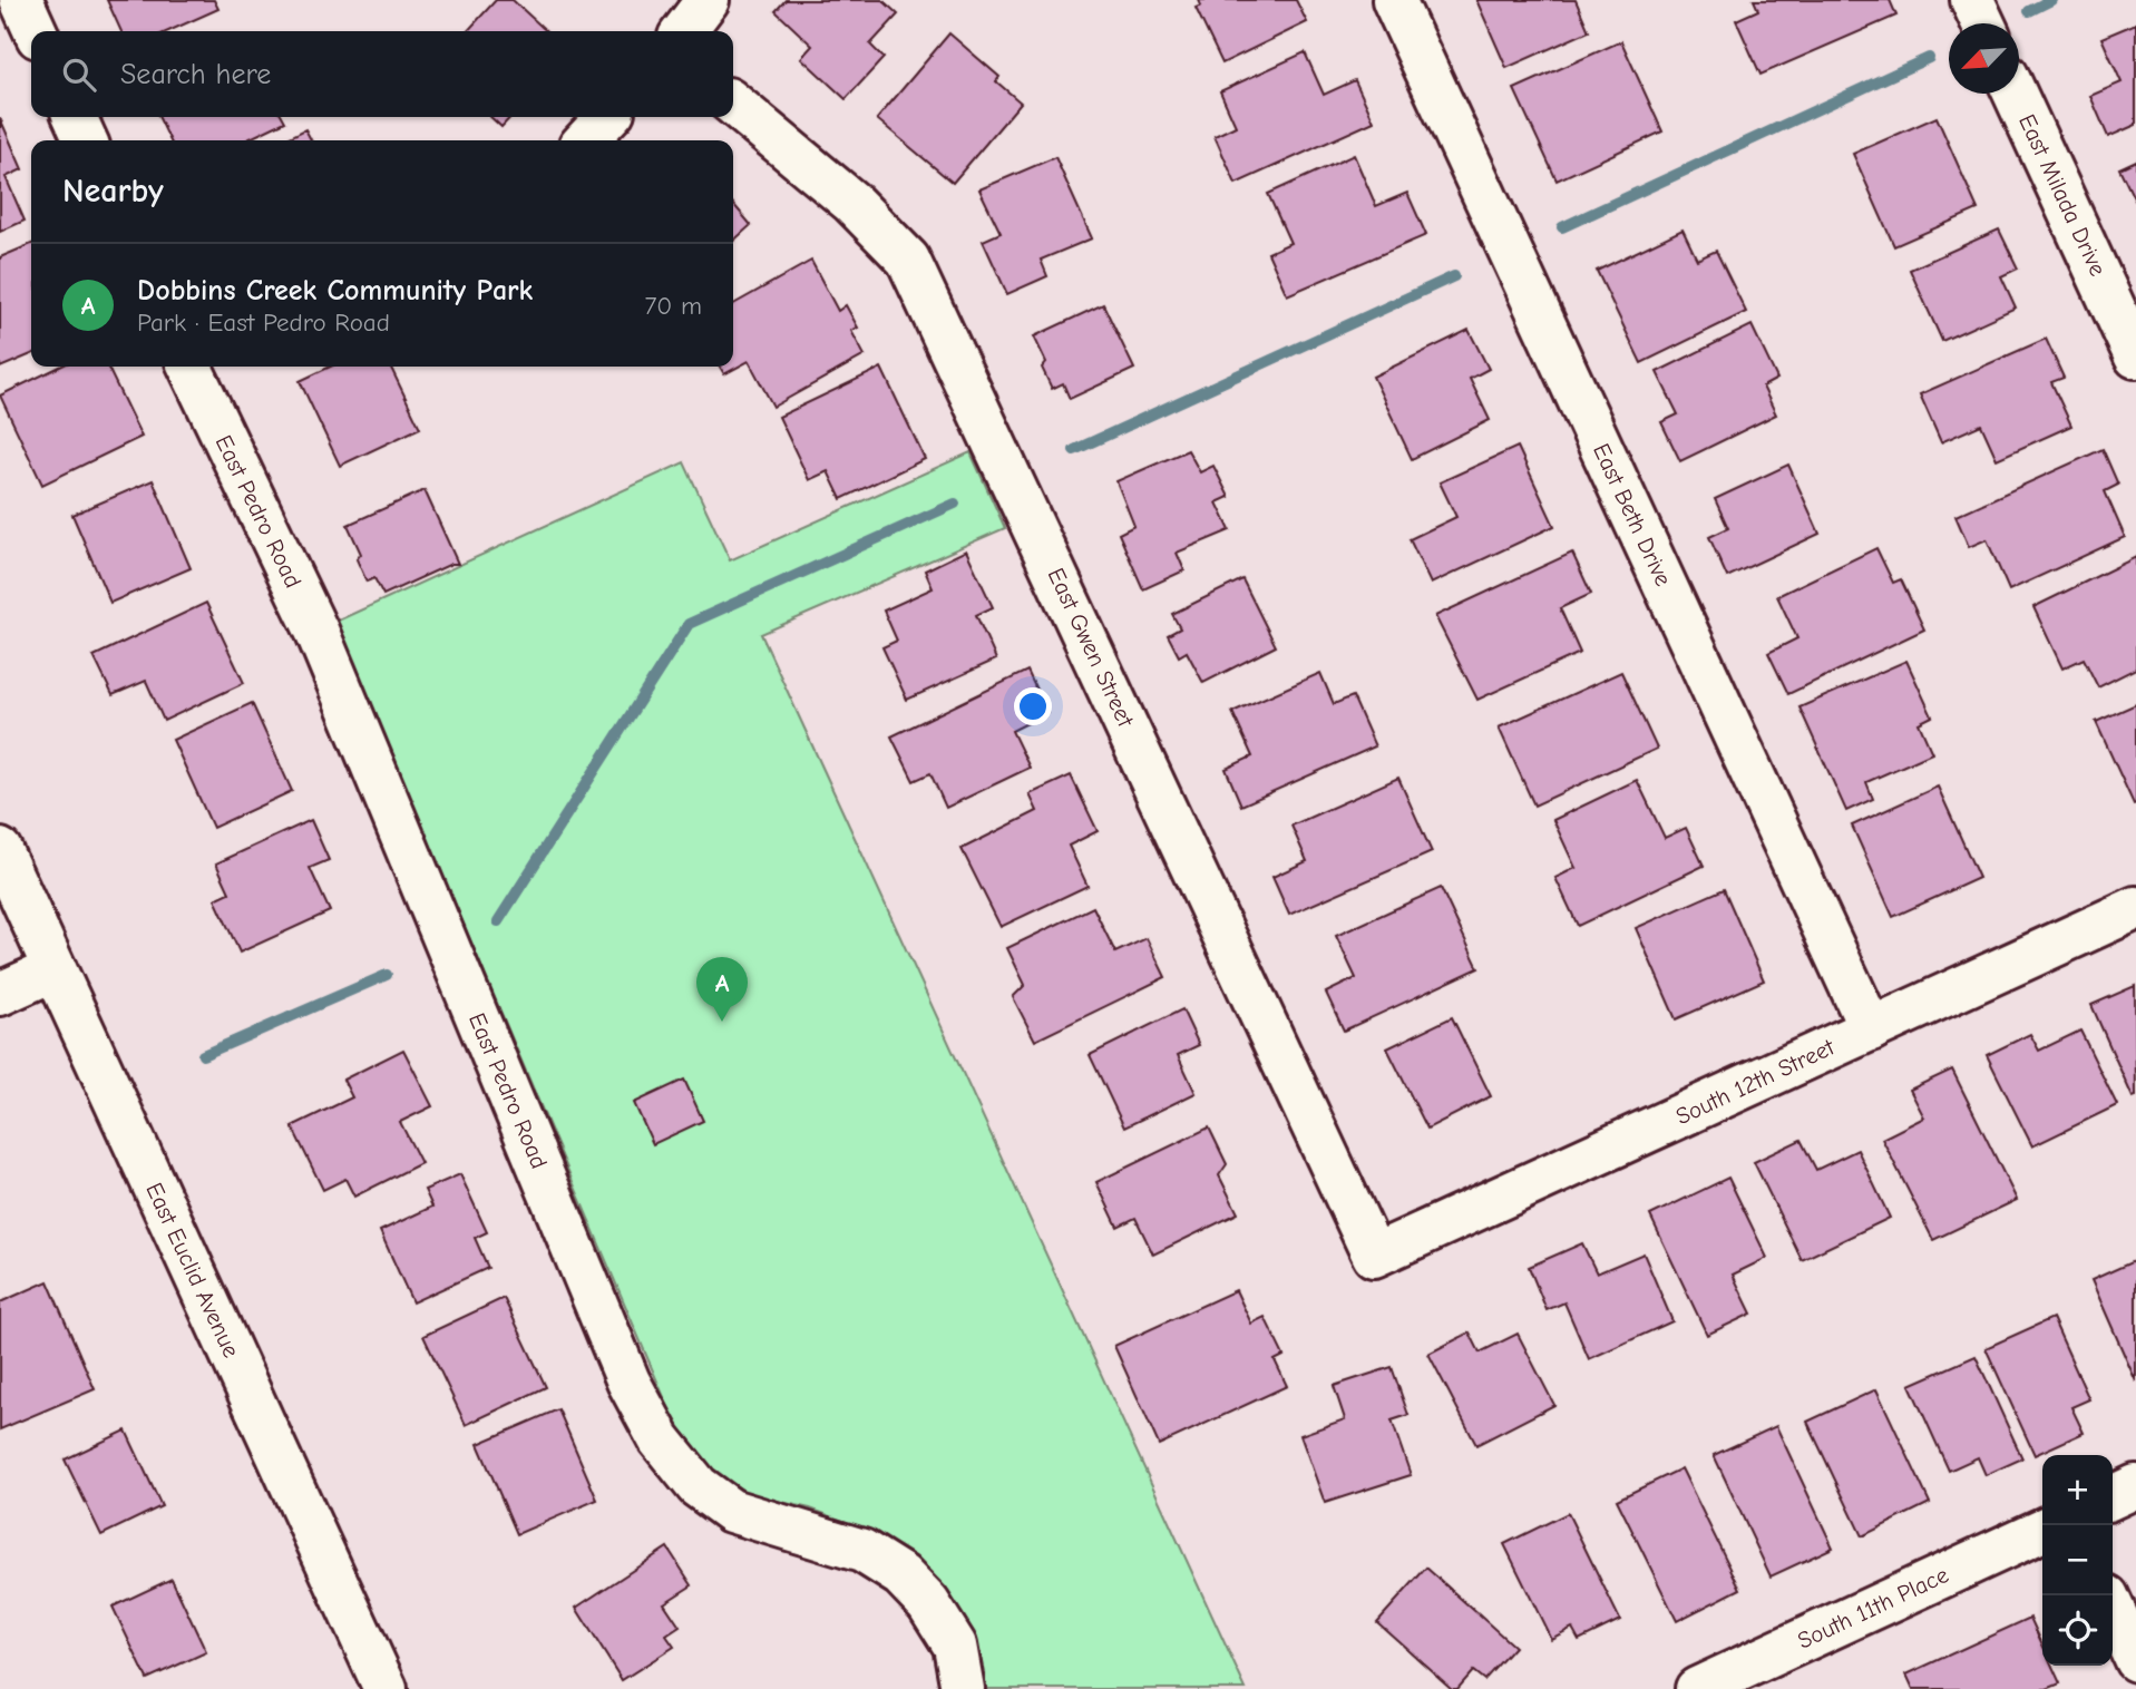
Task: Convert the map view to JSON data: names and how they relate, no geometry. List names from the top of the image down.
{
  "streets": {
    "street": [
      "East Milada Drive",
      "East Pedro Road",
      "East Beth Drive",
      "East Gwen Street",
      "South 12th Street",
      "East Euclid Avenue",
      "South 11th Place"
    ]
  },
  "crossings": [
    ["East Beth Drive", "South 12th Street"],
    ["East Gwen Street", "South 12th Street"]
  ],
  "north": "bottom left",
  "page": {
    "search": "Search here",
    "heading": "Nearby",
    "list": [
      {
        "mark": "A",
        "name": "Dobbins Creek Community Park",
        "note": "Park · East Pedro Road",
        "value": "70 m"
      }
    ],
    "pins": "A",
    "map_buttons": ["+", "−"]
  }
}
